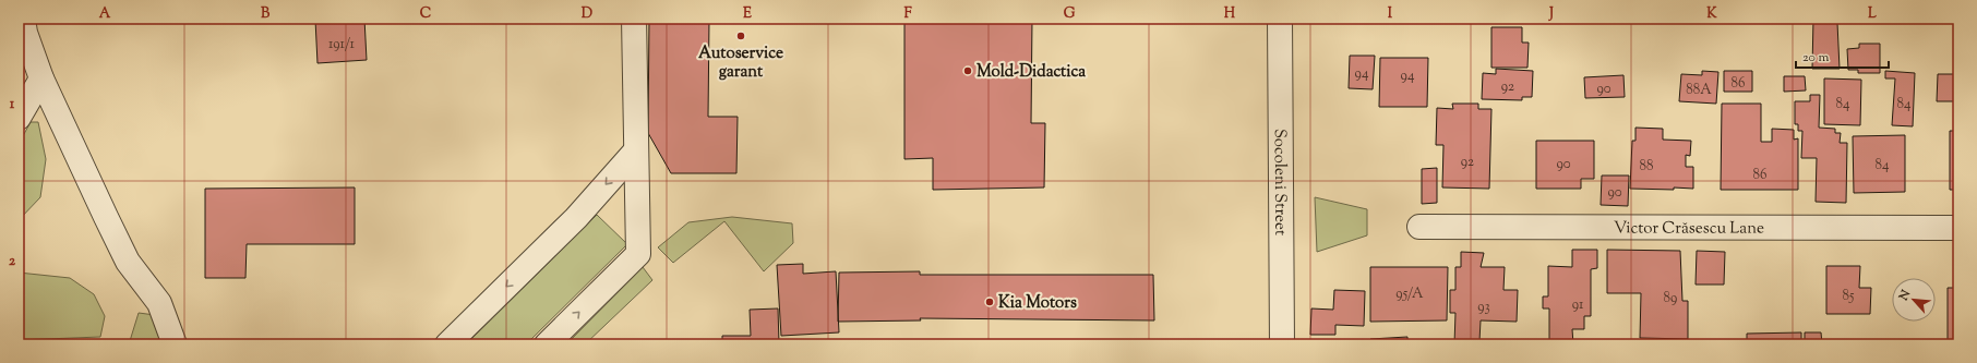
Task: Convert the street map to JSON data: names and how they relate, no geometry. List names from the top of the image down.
{
  "streets": {
    "street": ["Socoleni Street", "Victor Crăsescu Lane"]
  },
  "places": ["Autoservice garant", "Mold-Didactica", "Kia Motors"],
  "house_numbers": [
    "191/1",
    "94",
    "94",
    "86",
    "92",
    "90",
    "88A",
    "84",
    "84",
    "92",
    "90",
    "84",
    "88",
    "86",
    "90",
    "95/A",
    "85",
    "89",
    "91",
    "93"
  ],
  "scale_bar": "20 m",
  "north": "top left",
  "grid": {
    "columns": [
      "A",
      "B",
      "C",
      "D",
      "E",
      "F",
      "G",
      "H",
      "I",
      "J",
      "K",
      "L"
    ],
    "rows": ["1", "2"]
  }
}
